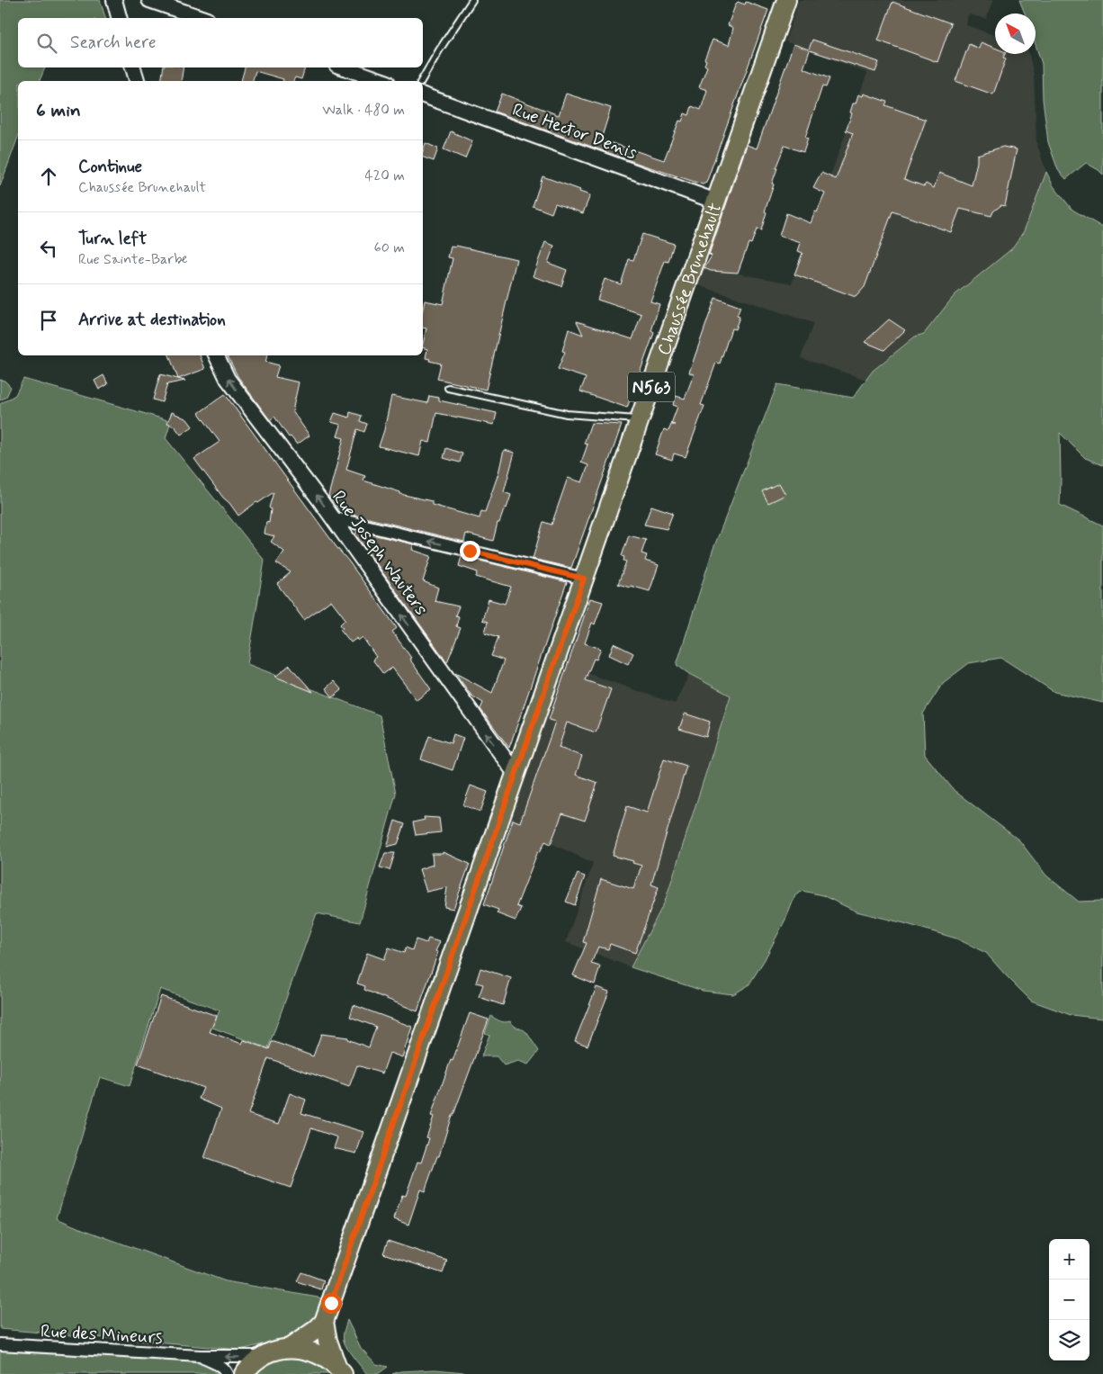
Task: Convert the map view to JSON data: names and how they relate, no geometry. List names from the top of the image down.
{
  "streets": {
    "main road": ["Chaussée Brunehault", "N563"],
    "street": ["Rue Hector Denis", "Rue Joseph Wauters", "Rue des Mineurs"]
  },
  "crossings": [
    ["Rue Hector Denis", "Chaussée Brunehault"],
    ["Chaussée Brunehault", "Rue Joseph Wauters"]
  ],
  "one_way": ["Rue Joseph Wauters"],
  "north": "top left",
  "page": {
    "search": "Search here",
    "heading": ["6 min", "Walk · 480 m"],
    "list": [
      ["Continue", "Chaussée Brunehault", "420 m"],
      ["Turn left", "Rue Sainte-Barbe", "60 m"],
      "Arrive at destination"
    ],
    "map_buttons": ["+", "−"]
  }
}
